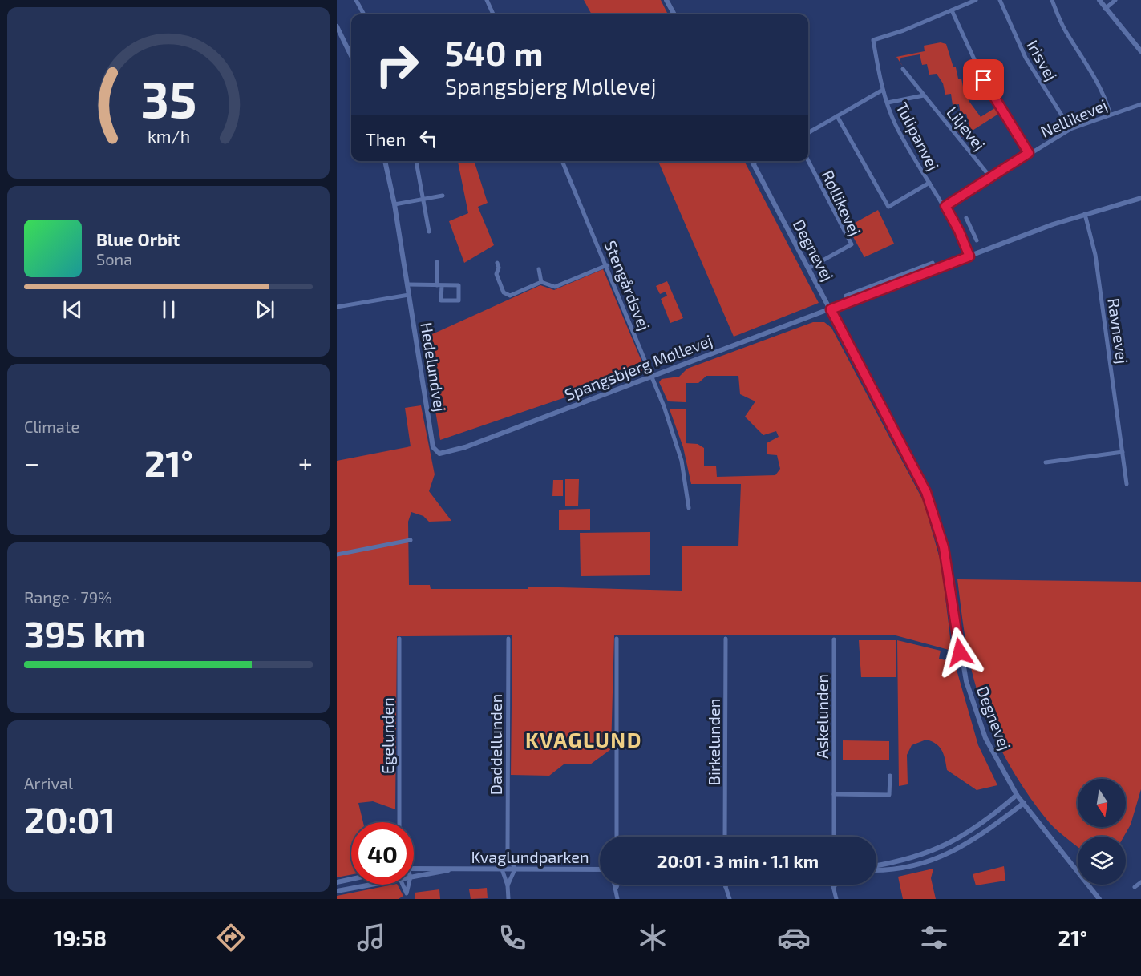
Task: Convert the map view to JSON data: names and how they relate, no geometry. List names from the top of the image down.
{
  "streets": {
    "street": [
      "Irisvej",
      "Nellikevej",
      "Liljevej",
      "Tulipanvej",
      "Røllikevej",
      "Degnevej",
      "Stengårdsvej",
      "Ravnevej",
      "Hedelundvej",
      "Spangsbjerg Møllevej",
      "Askelunden",
      "Egelunden",
      "Birkelunden",
      "Daddellunden",
      "Kvaglundparken"
    ]
  },
  "crossings": [
    ["Irisvej", "Nellikevej"],
    ["Nellikevej", "Liljevej"],
    ["Nellikevej", "Tulipanvej"],
    ["Tulipanvej", "Spangsbjerg Møllevej"],
    ["Røllikevej", "Degnevej"],
    ["Degnevej", "Spangsbjerg Møllevej"],
    ["Stengårdsvej", "Spangsbjerg Møllevej"],
    ["Ravnevej", "Spangsbjerg Møllevej"],
    ["Hedelundvej", "Spangsbjerg Møllevej"],
    ["Daddellunden", "Kvaglundparken"]
  ],
  "districts": ["KVAGLUND"],
  "north": "bottom",
  "page": {
    "turn": ["540 m", "Spangsbjerg Møllevej"],
    "then": "Then",
    "song": ["Blue Orbit", "Sona"],
    "tile": [
      "Climate",
      ["Range · 79%", "395 km"],
      ["Arrival", "20:01"]
    ],
    "heat": ["−", "21°", "+"],
    "limit": "40",
    "trip": "20:01 · 3 min · 1.1 km",
    "tabs": ["19:58", "21°"],
    "gauge": ["35", "km/h"]
  }
}
